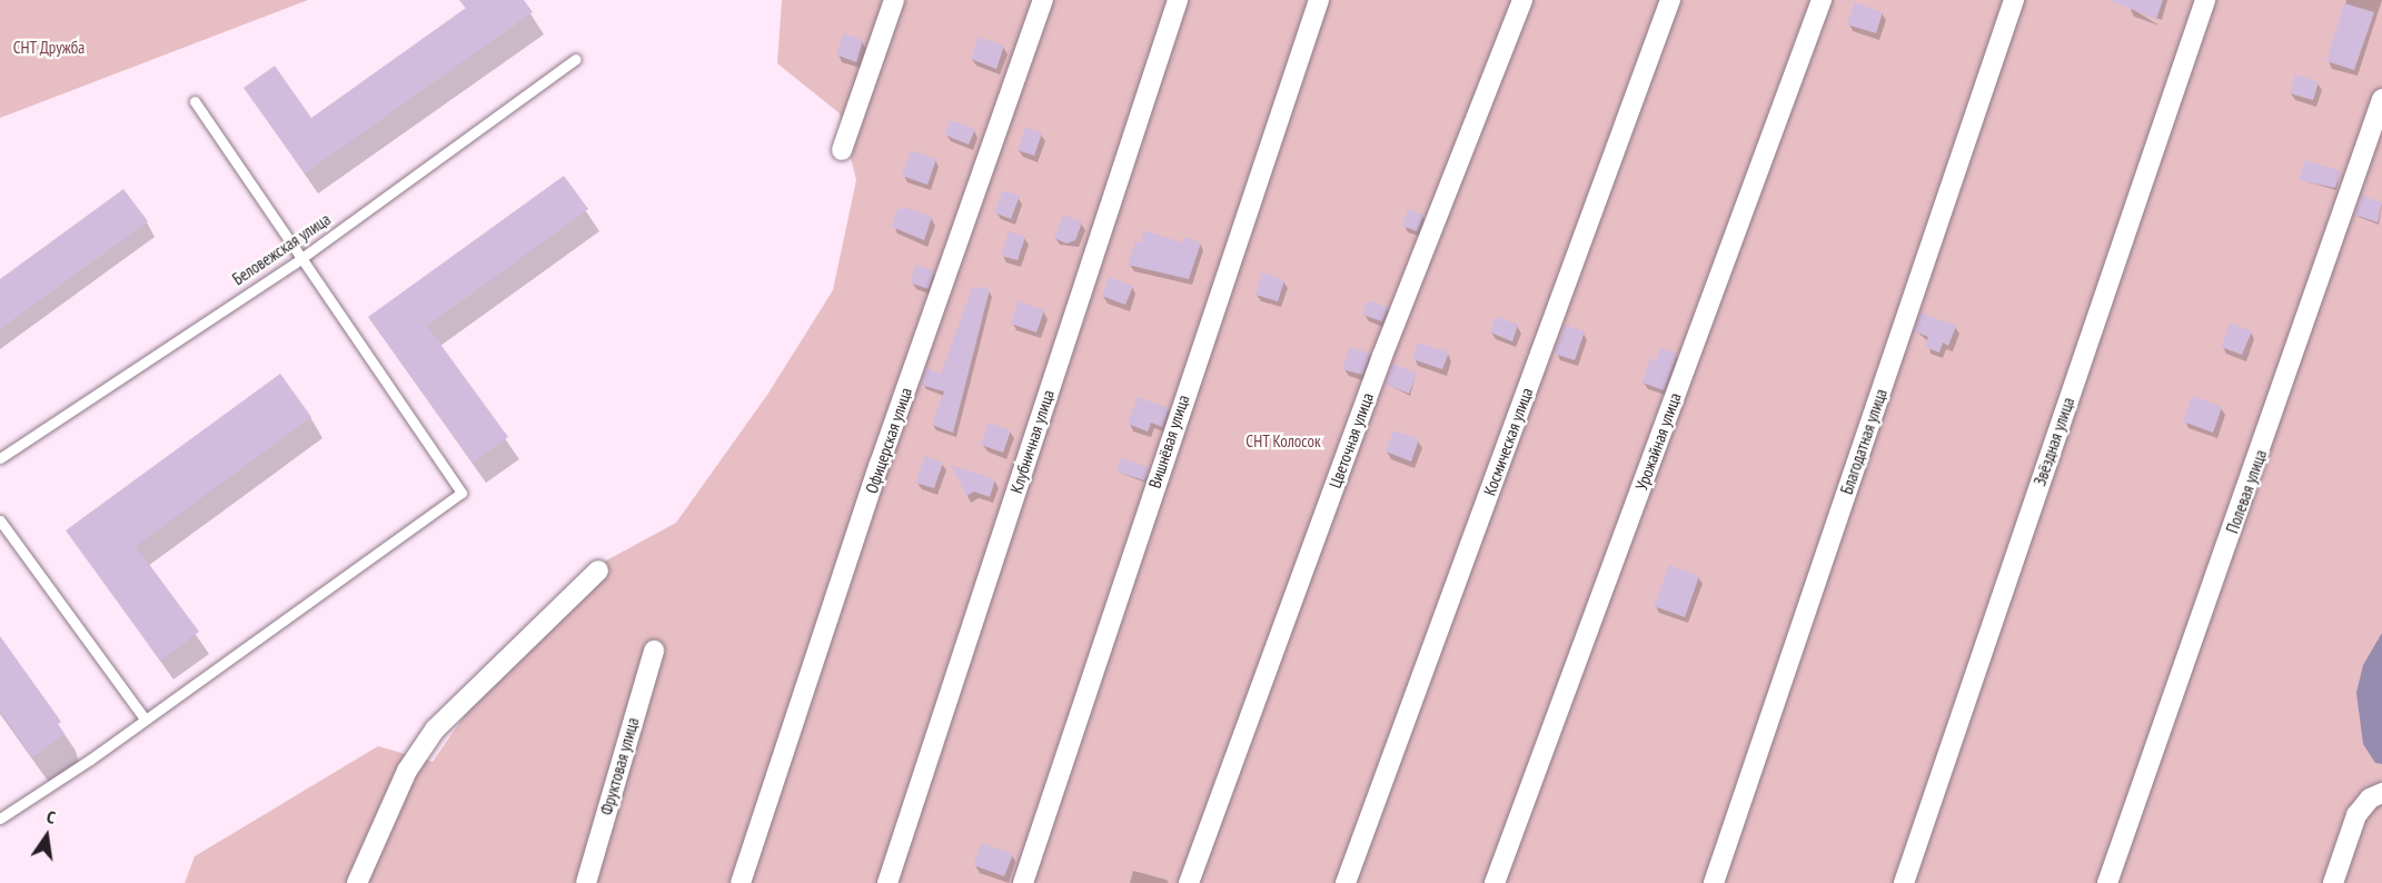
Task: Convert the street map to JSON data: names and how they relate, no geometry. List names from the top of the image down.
{
  "streets": {
    "street": [
      "Офицерская улица",
      "Цветочная улица",
      "Клубничная улица",
      "Вишнёвая улица",
      "Космическая улица",
      "Урожайная улица",
      "Благодатная улица",
      "Звёздная улица",
      "Полевая улица",
      "Фруктовая улица"
    ],
    "lane": ["Беловежская улица"]
  },
  "parks": ["СНТ Дружба", "СНТ Колосок"],
  "north": "top"
}
